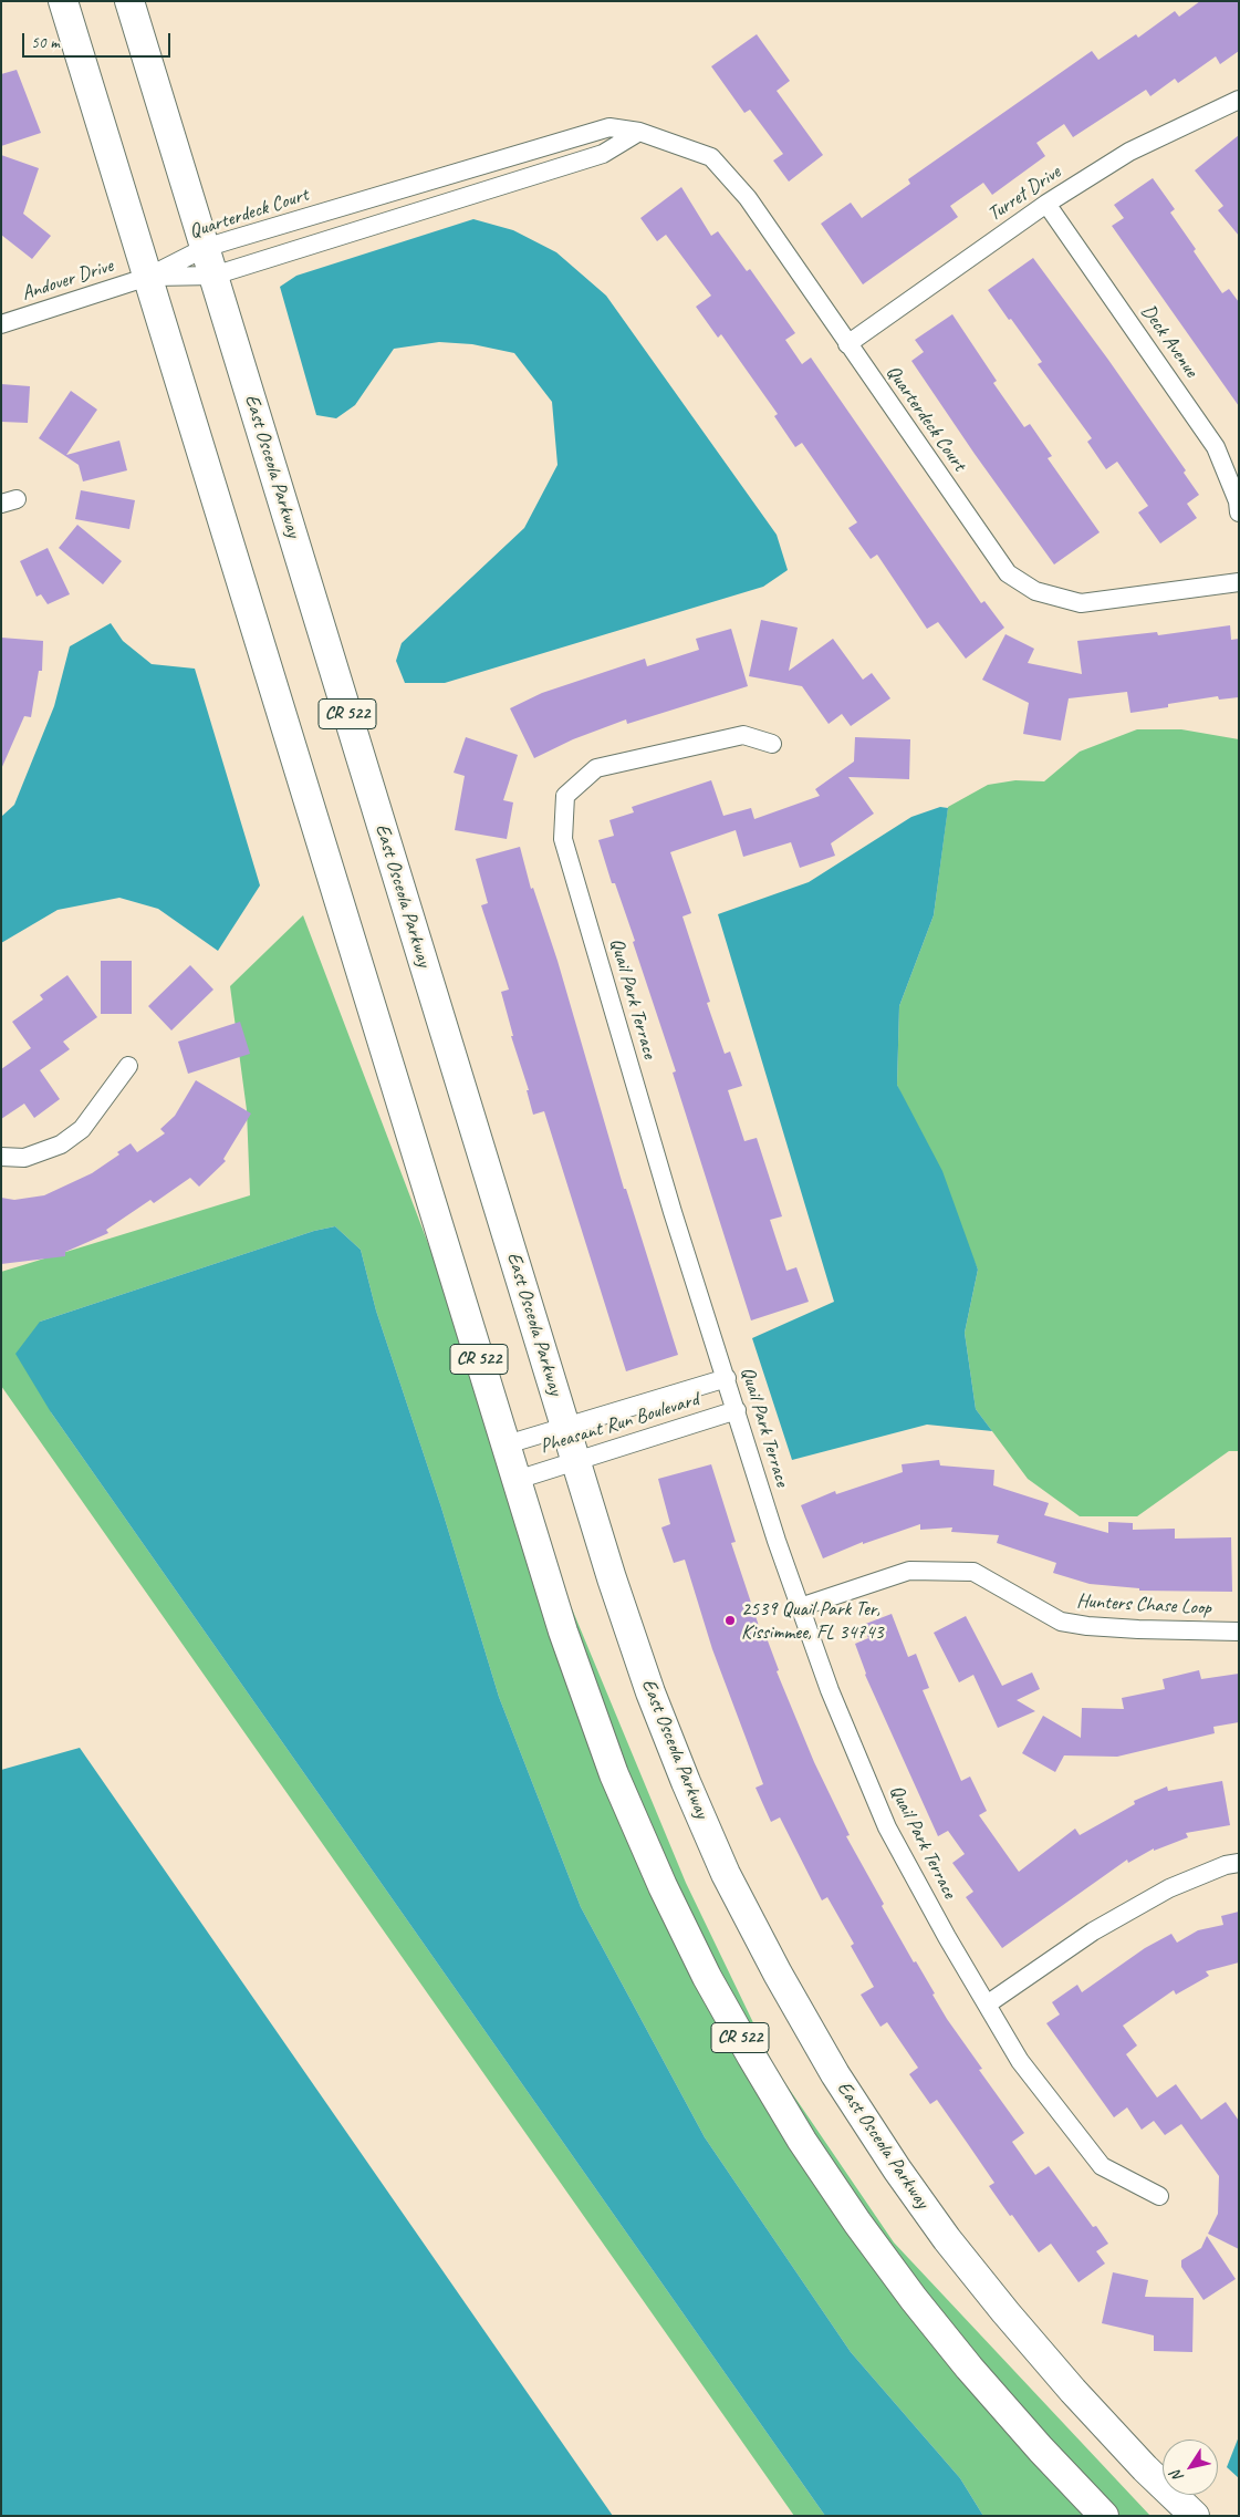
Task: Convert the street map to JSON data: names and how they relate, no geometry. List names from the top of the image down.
{
  "streets": {
    "main road": ["East Osceola Parkway", "CR 522"],
    "street": [
      "Turret Drive",
      "Quarterdeck Court",
      "Andover Drive",
      "Deck Avenue",
      "Quail Park Terrace",
      "Pheasant Run Boulevard",
      "Hunters Chase Loop"
    ]
  },
  "crossings": [
    ["Turret Drive", "Quarterdeck Court"],
    ["Turret Drive", "Deck Avenue"],
    ["Quarterdeck Court", "Andover Drive"],
    ["Quarterdeck Court", "East Osceola Parkway"],
    ["Quarterdeck Court", "CR 522"],
    ["Andover Drive", "CR 522"],
    ["East Osceola Parkway", "Pheasant Run Boulevard"],
    ["CR 522", "Pheasant Run Boulevard"],
    ["Quail Park Terrace", "Pheasant Run Boulevard"],
    ["Quail Park Terrace", "Hunters Chase Loop"]
  ],
  "places": ["2539 Quail Park Ter, Kissimmee, FL 34743"],
  "scale_bar": "50 m",
  "north": "bottom left"
}
